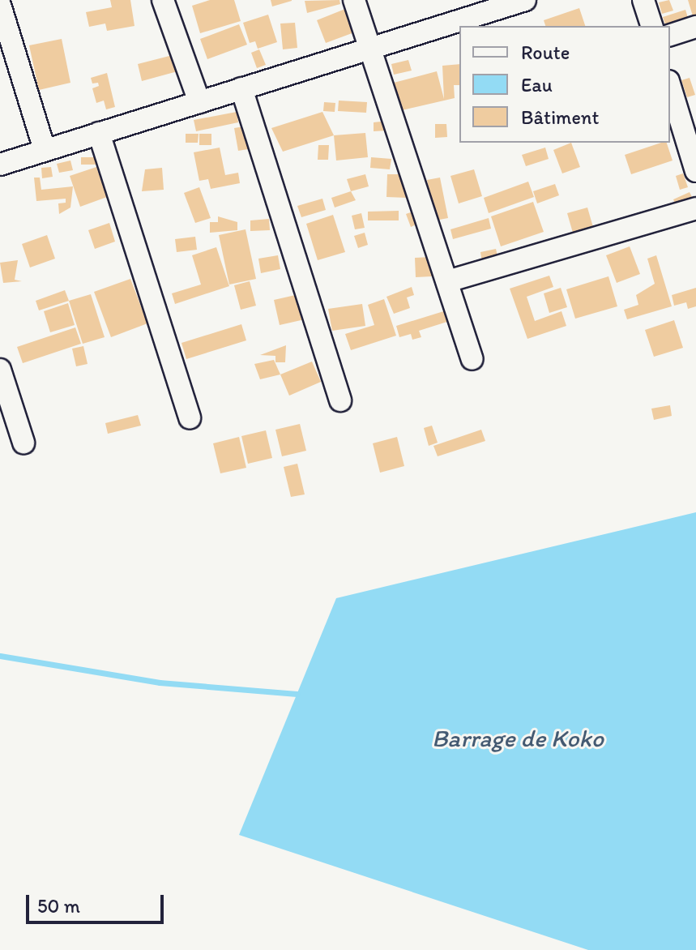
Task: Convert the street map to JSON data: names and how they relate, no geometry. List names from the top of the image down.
{
  "water": ["Barrage de Koko"],
  "legend": ["Route", "Eau", "Bâtiment"],
  "scale_bar": "50 m"
}
